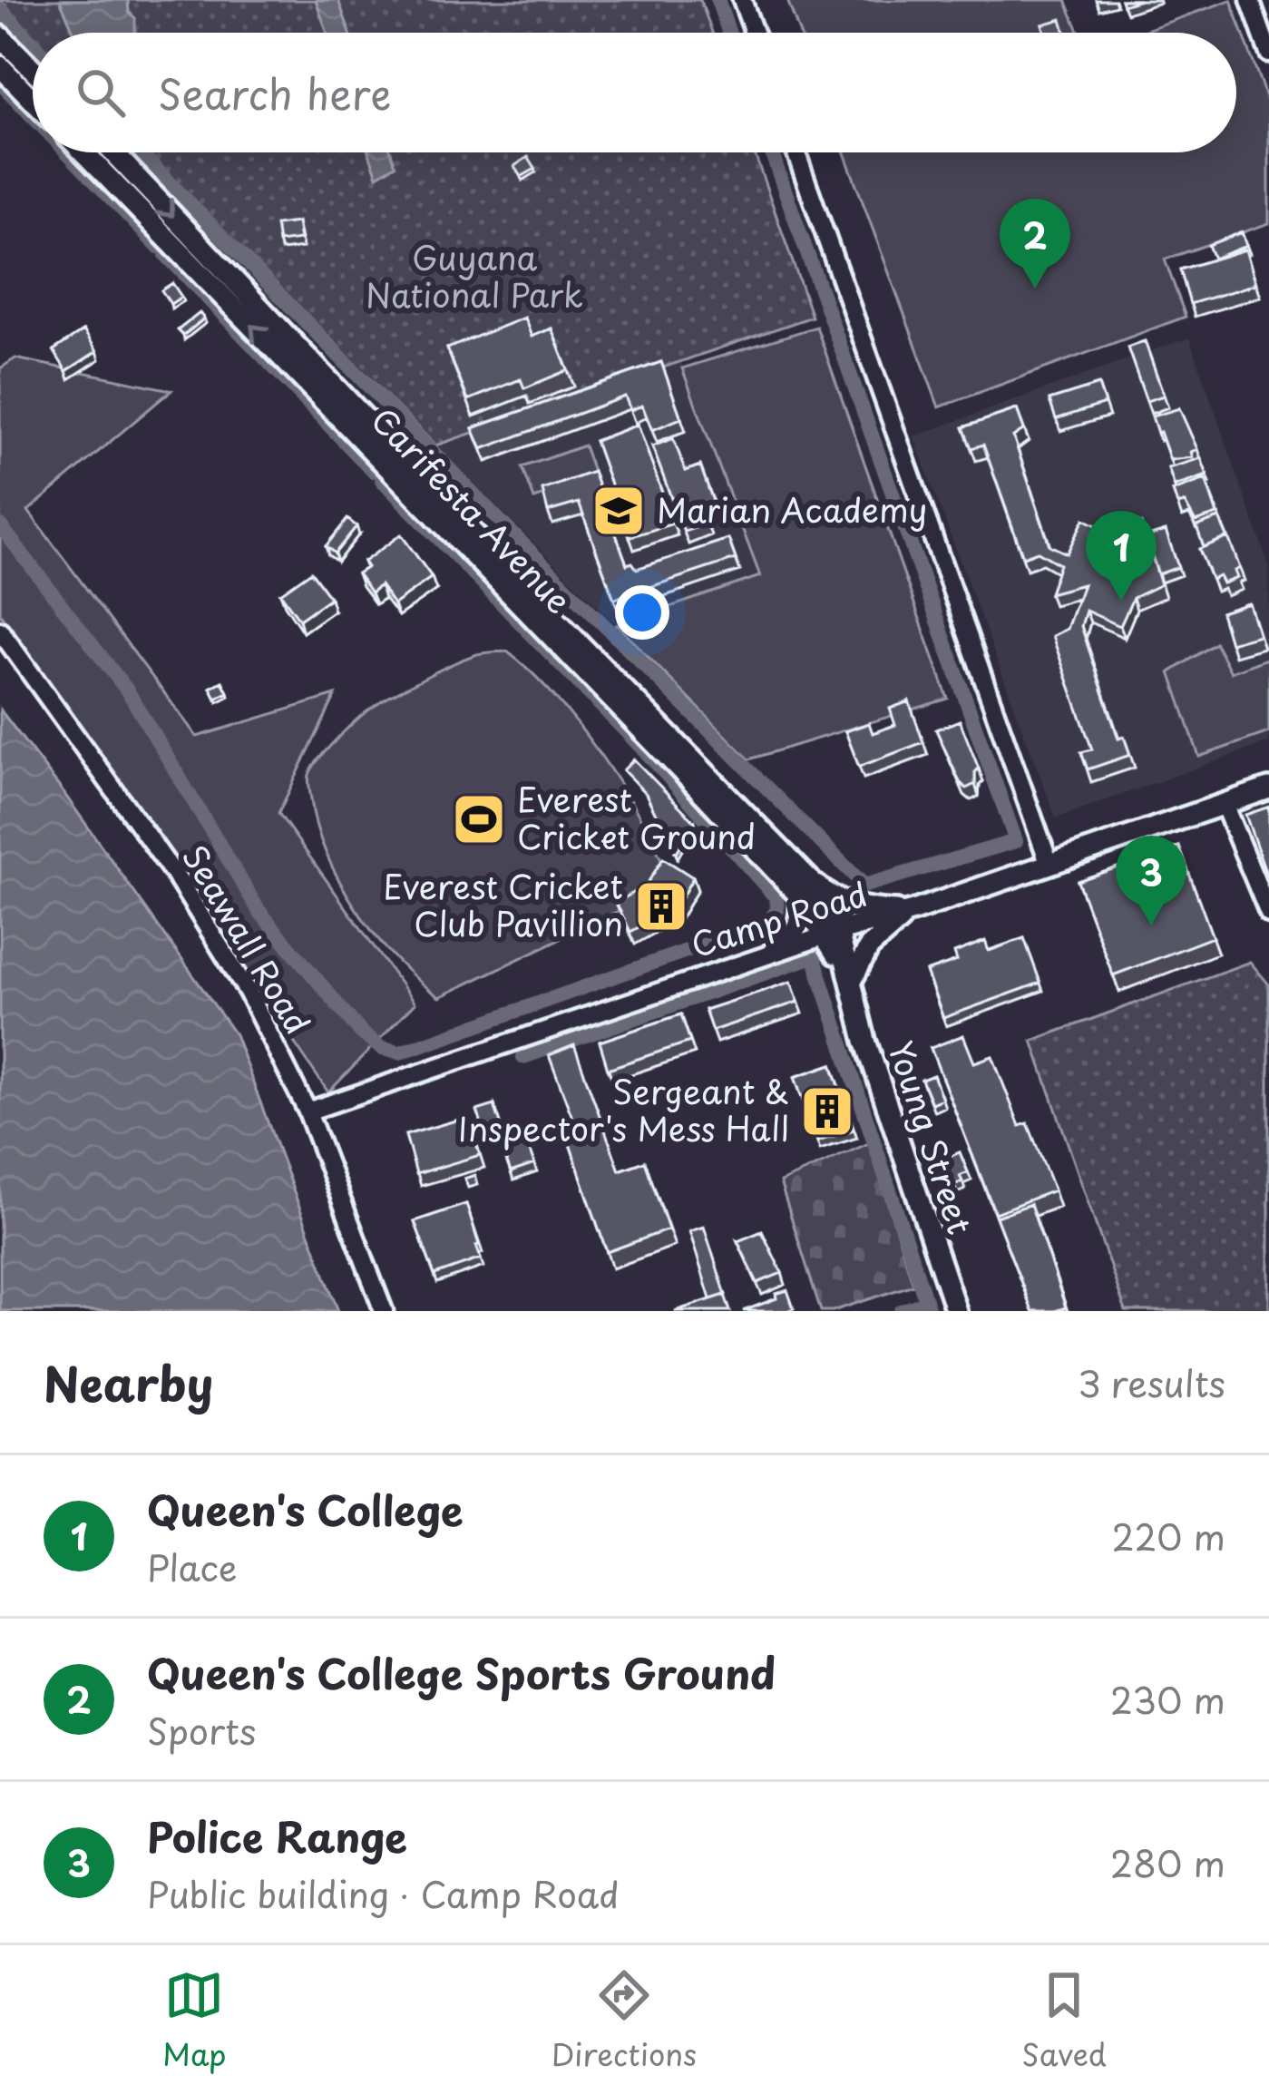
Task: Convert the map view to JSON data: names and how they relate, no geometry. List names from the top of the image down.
{
  "streets": {
    "main road": ["Carifesta Avenue", "Camp Road", "Young Street"],
    "street": ["Seawall Road"]
  },
  "crossings": [
    ["Carifesta Avenue", "Camp Road"],
    ["Carifesta Avenue", "Young Street"],
    ["Camp Road", "Seawall Road"],
    ["Camp Road", "Young Street"]
  ],
  "parks": ["Guyana National Park"],
  "places": {
    "school or university": ["Marian Academy"],
    "sports": ["Everest Cricket Ground"],
    "building": ["Everest Cricket Club Pavillion", "Sergeant & Inspector's Mess Hall"]
  },
  "page": {
    "search": "Search here",
    "pins": ["2", "1", "3"],
    "heading": ["Nearby", "3 results"],
    "list": [
      {
        "mark": "1",
        "name": "Queen's College",
        "note": "Place",
        "value": "220 m"
      },
      {
        "mark": "2",
        "name": "Queen's College Sports Ground",
        "note": "Sports",
        "value": "230 m"
      },
      {
        "mark": "3",
        "name": "Police Range",
        "note": "Public building · Camp Road",
        "value": "280 m"
      }
    ],
    "nav": ["Map", "Directions", "Saved"]
  }
}
